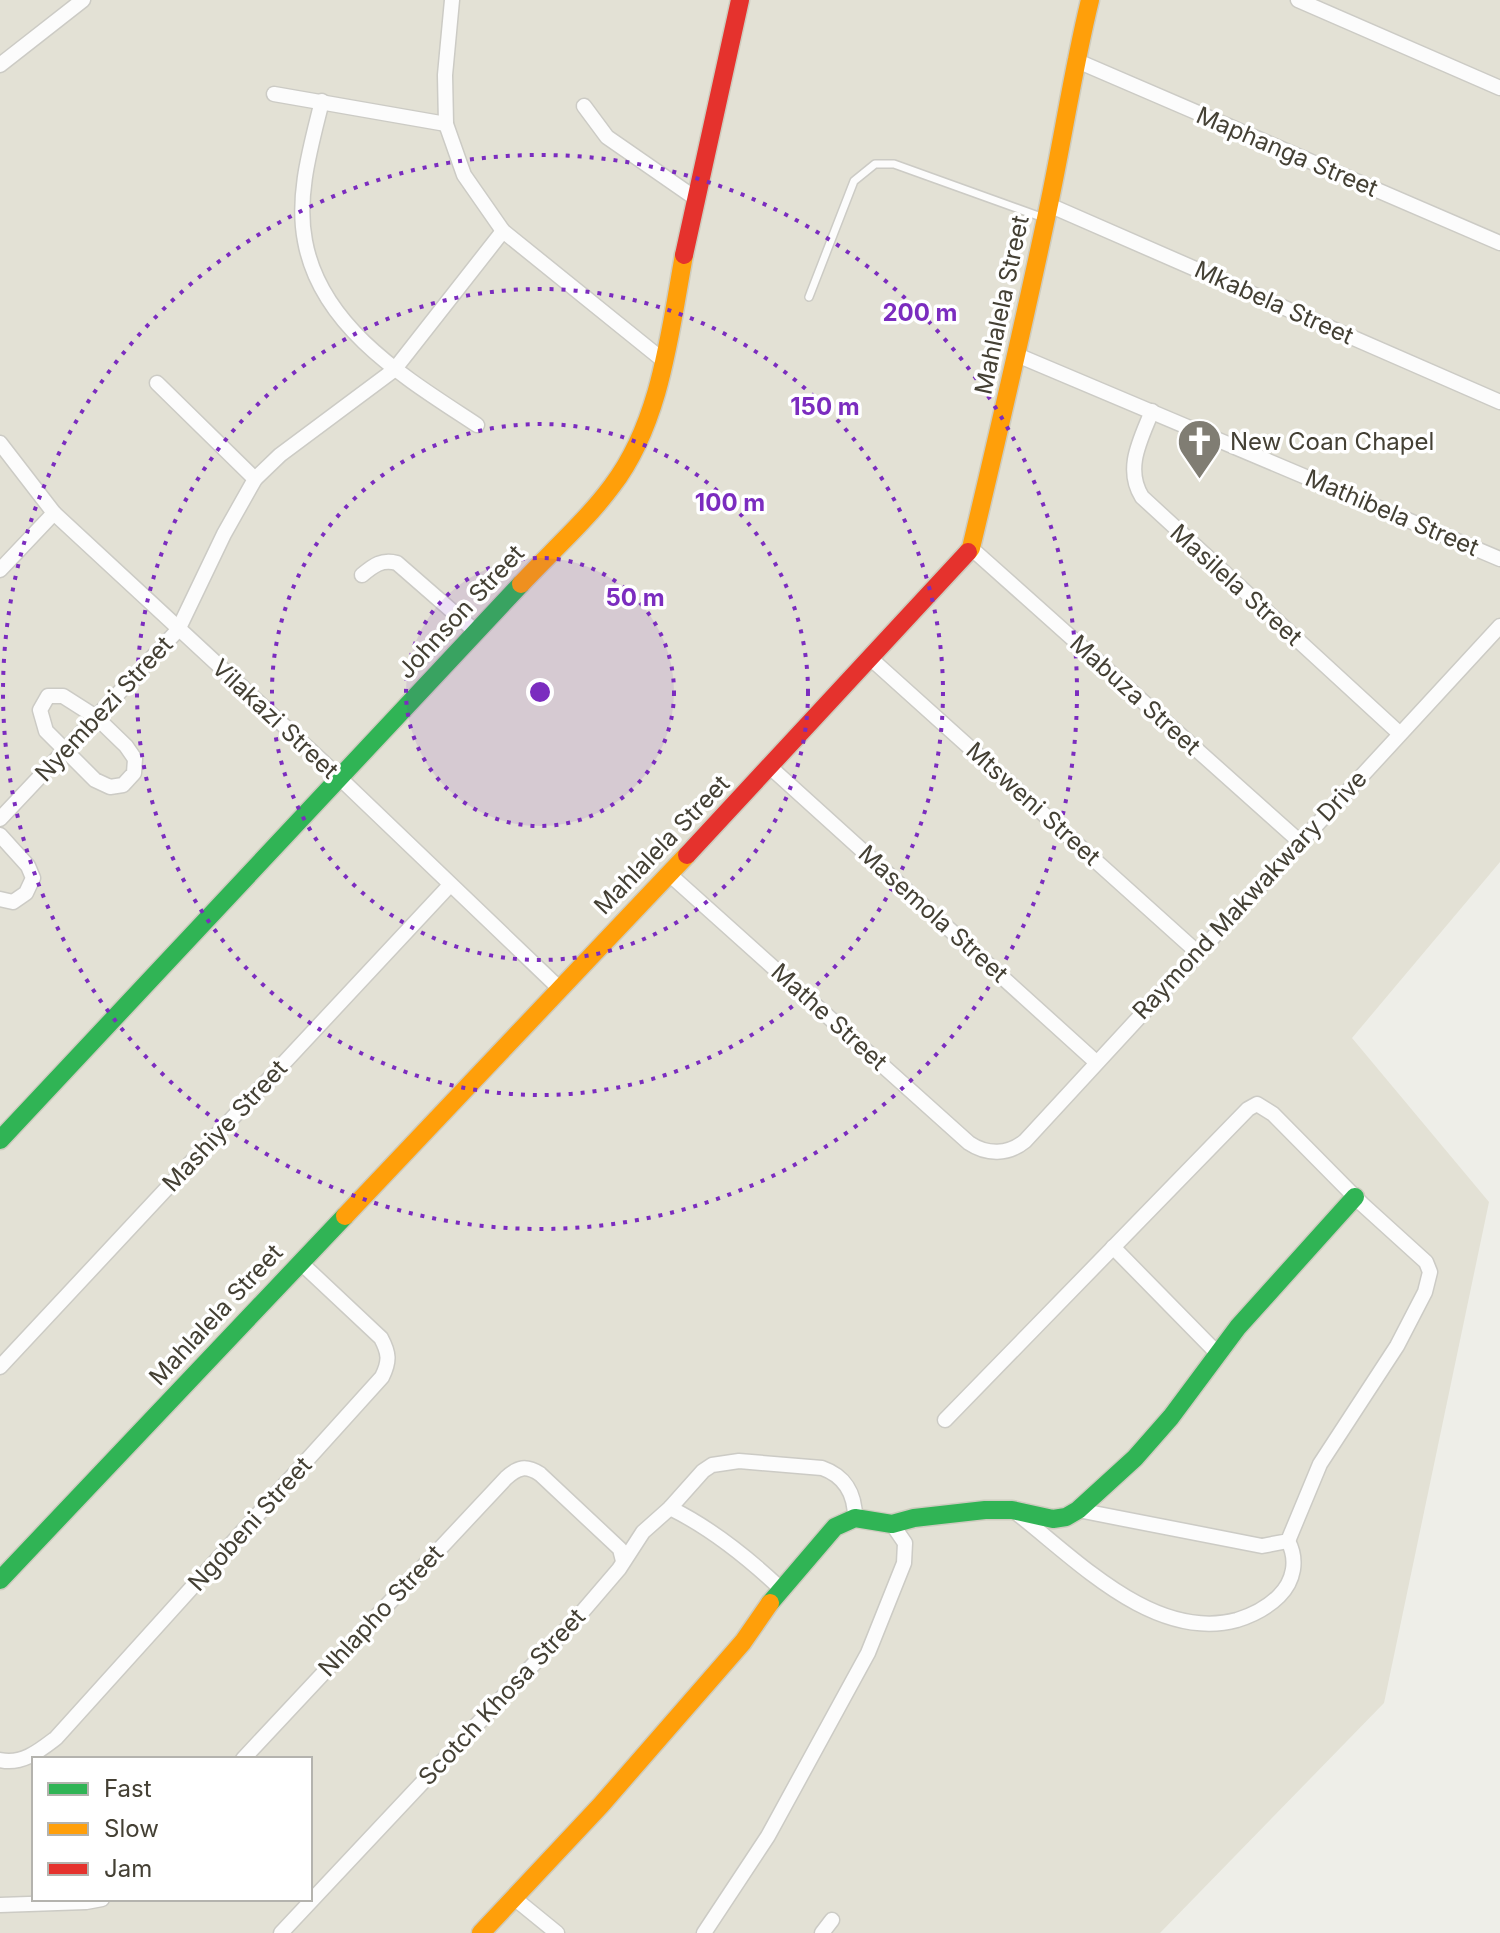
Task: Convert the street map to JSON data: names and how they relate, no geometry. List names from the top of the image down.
{
  "streets": {
    "street": [
      "Maphanga Street",
      "Mkabela Street",
      "Mahlalela Street",
      "Mathibela Street",
      "Masilela Street",
      "Johnson Street",
      "Mabuza Street",
      "Nyembezi Street",
      "Vilakazi Street",
      "Mtsweni Street",
      "Raymond Makwakwary Drive",
      "Masemola Street",
      "Mathe Street",
      "Mashiye Street",
      "Ngobeni Street",
      "Nhlapho Street",
      "Scotch Khosa Street"
    ]
  },
  "crossings": [
    ["Maphanga Street", "Mahlalela Street"],
    ["Mkabela Street", "Mahlalela Street"],
    ["Mahlalela Street", "Mathibela Street"],
    ["Mahlalela Street", "Mabuza Street"],
    ["Mahlalela Street", "Vilakazi Street"],
    ["Mahlalela Street", "Mtsweni Street"],
    ["Mahlalela Street", "Masemola Street"],
    ["Mahlalela Street", "Mathe Street"],
    ["Mahlalela Street", "Ngobeni Street"],
    ["Mathibela Street", "Masilela Street"],
    ["Masilela Street", "Raymond Makwakwary Drive"],
    ["Johnson Street", "Vilakazi Street"],
    ["Mabuza Street", "Raymond Makwakwary Drive"],
    ["Nyembezi Street", "Vilakazi Street"],
    ["Vilakazi Street", "Mashiye Street"],
    ["Mtsweni Street", "Raymond Makwakwary Drive"],
    ["Raymond Makwakwary Drive", "Masemola Street"],
    ["Raymond Makwakwary Drive", "Mathe Street"],
    ["Nhlapho Street", "Scotch Khosa Street"]
  ],
  "places": {
    "church": ["New Coan Chapel"]
  },
  "legend": ["Fast", "Slow", "Jam"],
  "rings": [
    "200 m",
    "150 m",
    "100 m",
    "50 m"
  ]
}
